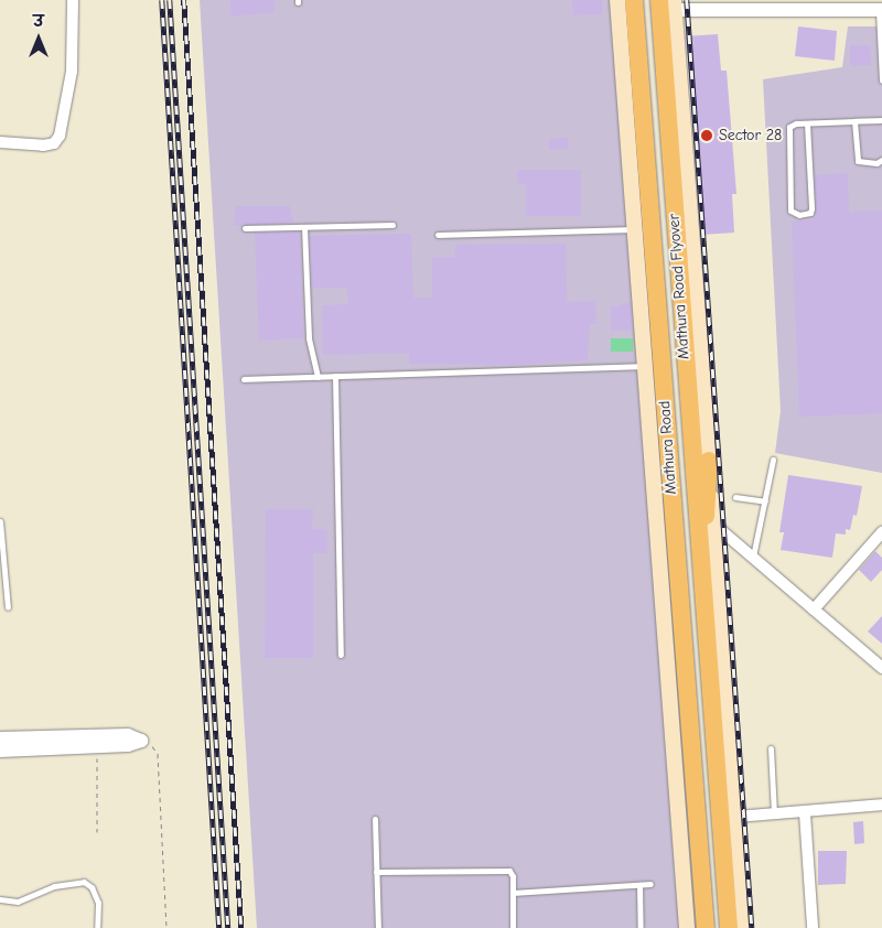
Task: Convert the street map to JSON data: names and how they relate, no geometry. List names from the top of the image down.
{
  "streets": {
    "highway": ["Mathura Road Flyover", "Mathura Road"]
  },
  "places": ["Sector 28"],
  "north": "top"
}
